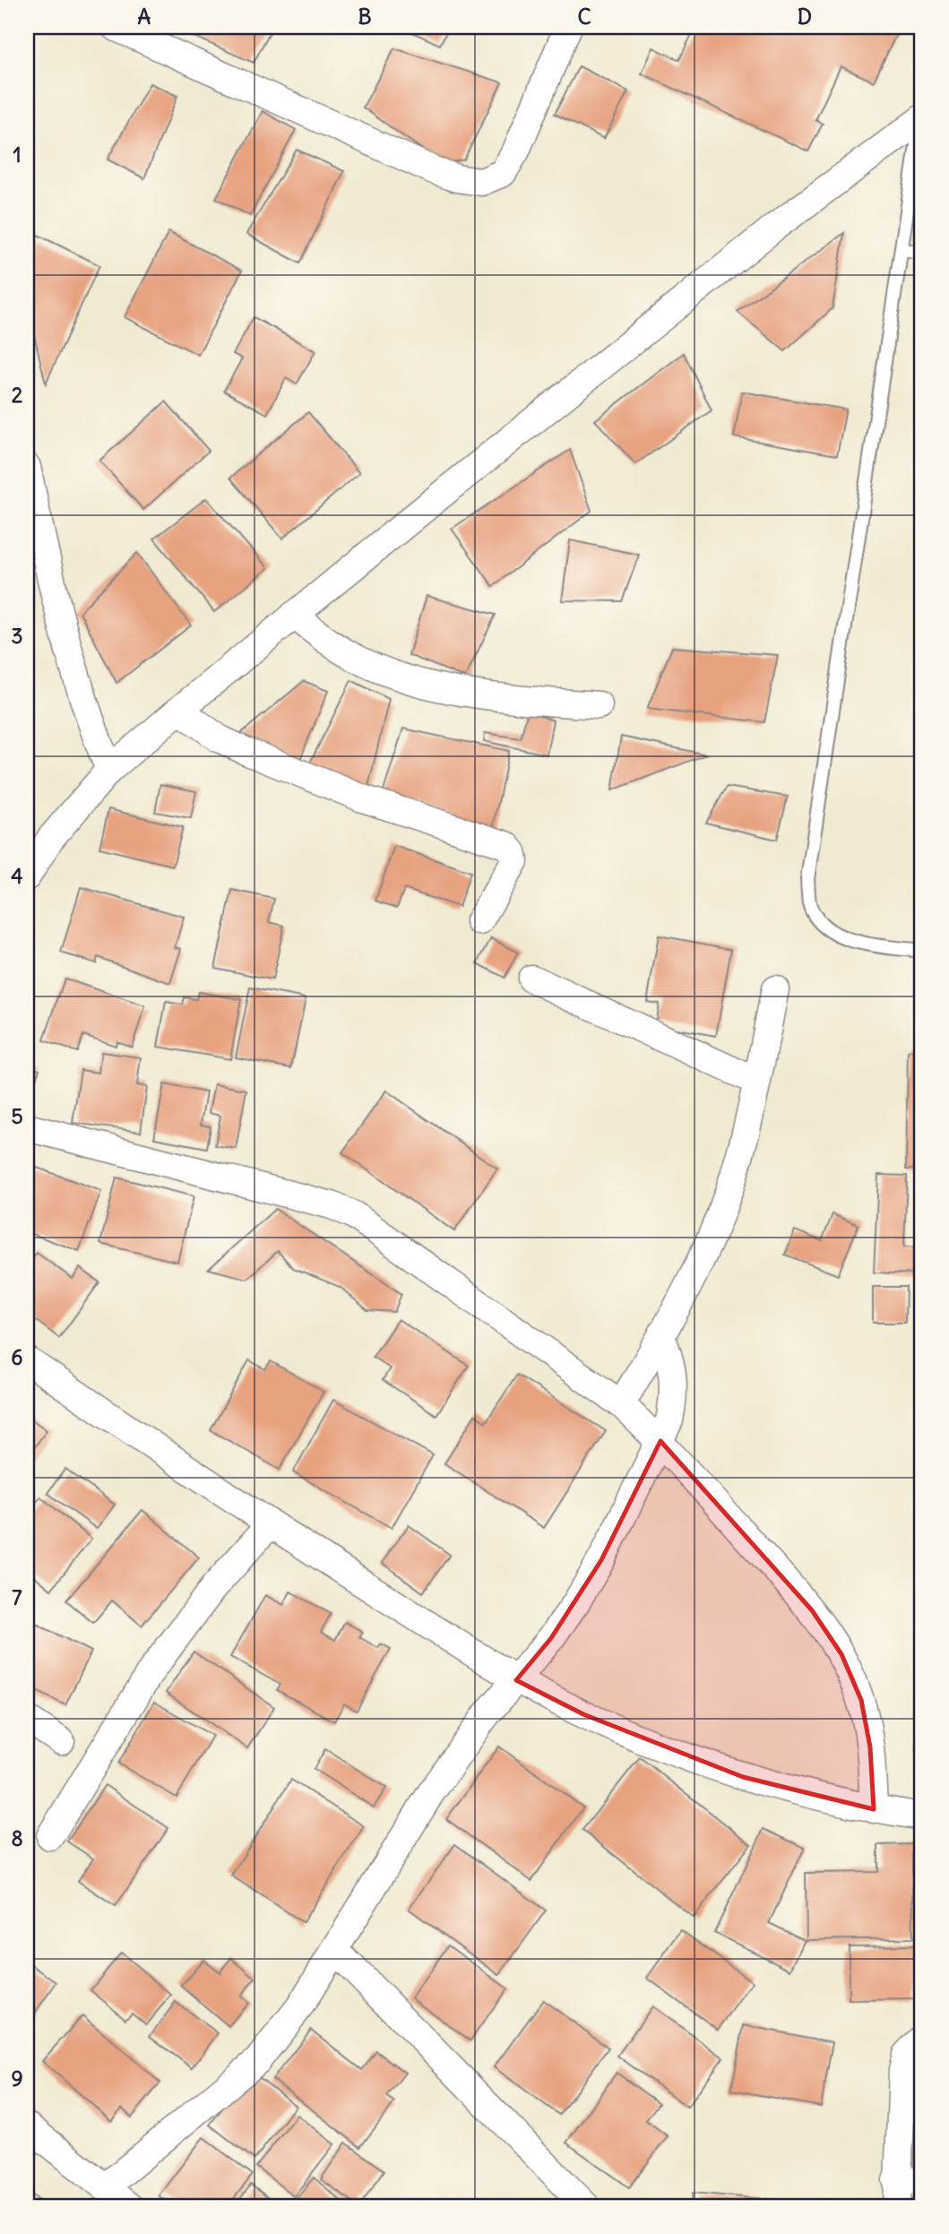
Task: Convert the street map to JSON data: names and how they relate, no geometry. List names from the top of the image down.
{
  "grid": {
    "columns": [
      "A",
      "B",
      "C",
      "D"
    ],
    "rows": [
      "1",
      "2",
      "3",
      "4",
      "5",
      "6",
      "7",
      "8",
      "9"
    ]
  }
}
